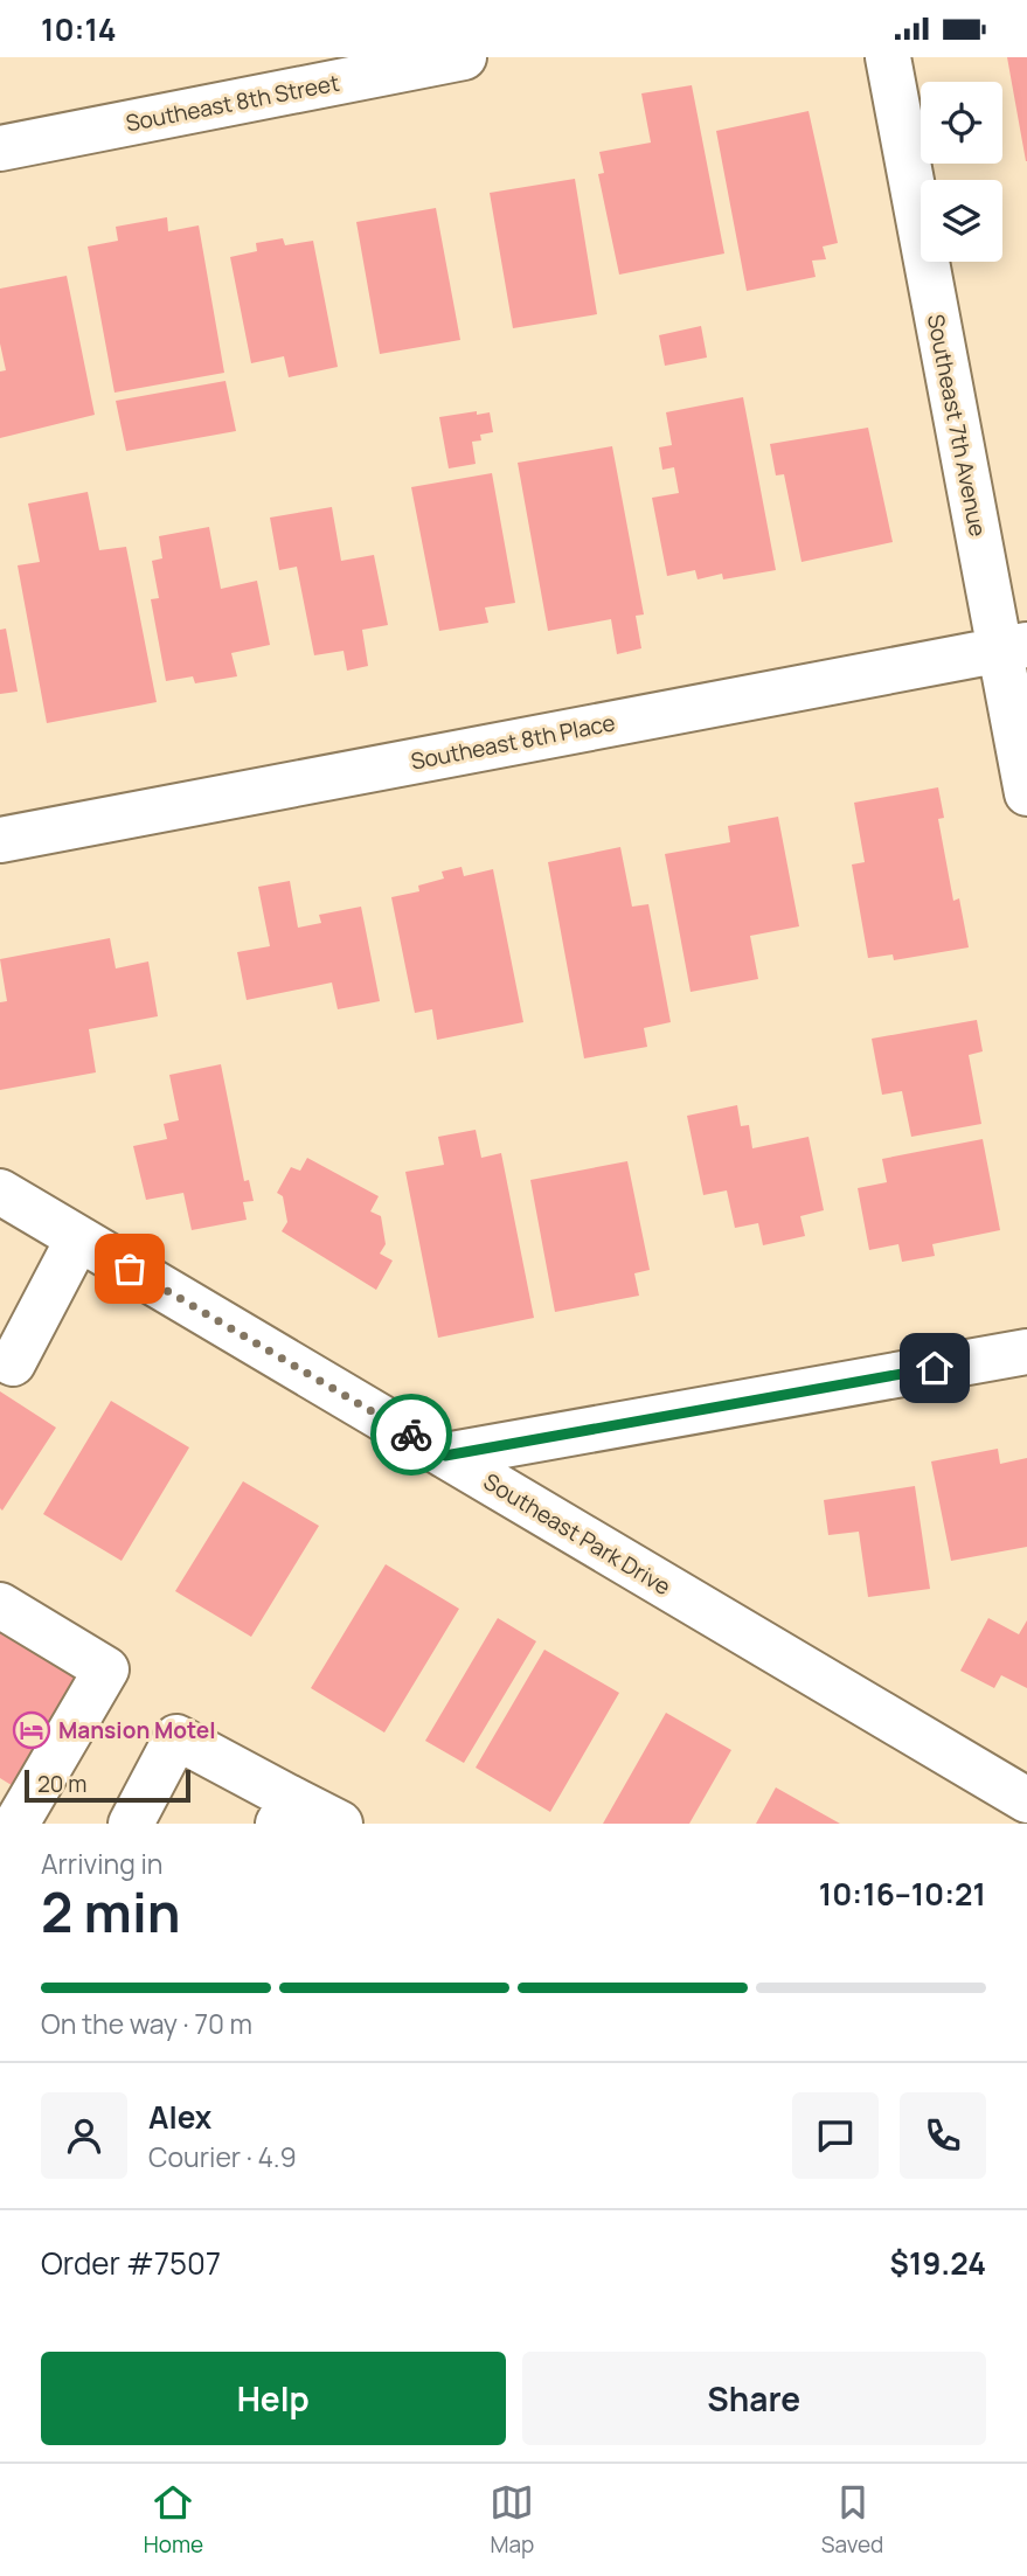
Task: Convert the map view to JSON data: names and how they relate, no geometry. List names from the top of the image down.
{
  "streets": {
    "street": [
      "Southeast 8th Street",
      "Southeast 7th Avenue",
      "Southeast 8th Place",
      "Southeast Park Drive"
    ]
  },
  "crossings": [
    ["Southeast 7th Avenue", "Southeast 8th Place"]
  ],
  "places": {
    "hotel": ["Mansion Motel"]
  },
  "scale_bar": "20 m",
  "page": {
    "status": "10:14",
    "scale": "20 m",
    "heading": ["2 min", "Arriving in", "10:16–10:21"],
    "panel": [
      "Alex",
      "Courier · 4.9",
      "Order #7507",
      "$19.24"
    ],
    "bar": "On the way · 70 m",
    "buttons": ["Help", "Share"],
    "tabs": ["Home", "Map", "Saved"]
  }
}
